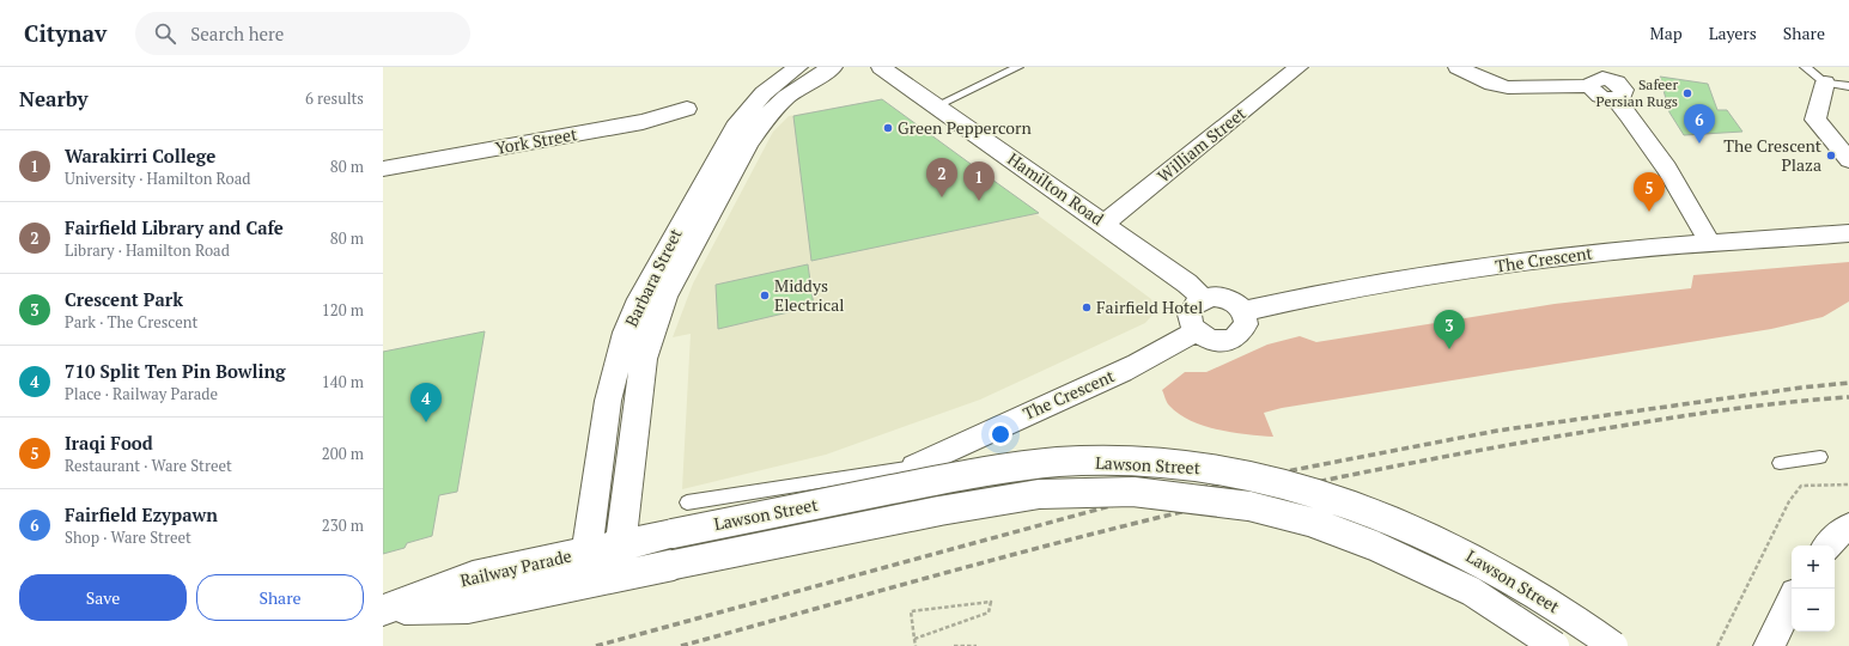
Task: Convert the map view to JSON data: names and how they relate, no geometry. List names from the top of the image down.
{
  "streets": {
    "main road": ["Barbara Street", "Lawson Street", "Railway Parade"],
    "street": [
      "York Street",
      "William Street",
      "Hamilton Road",
      "The Crescent"
    ]
  },
  "crossings": [
    ["William Street", "Hamilton Road"],
    ["Hamilton Road", "The Crescent"],
    ["Barbara Street", "Lawson Street"],
    ["Barbara Street", "Railway Parade"],
    ["Lawson Street", "Railway Parade"]
  ],
  "places": [
    "Safeer Persian Rugs",
    "Green Peppercorn",
    "The Crescent Plaza",
    "Middys Electrical",
    "Fairfield Hotel"
  ],
  "page": {
    "header": "Citynav",
    "search": "Search here",
    "nav": ["Map", "Layers", "Share"],
    "heading": ["Nearby", "6 results"],
    "pins": [
      "6",
      "2",
      "1",
      "5",
      "3",
      "4"
    ],
    "list": [
      {
        "mark": "1",
        "name": "Warakirri College",
        "note": "University · Hamilton Road",
        "value": "80 m"
      },
      {
        "mark": "2",
        "name": "Fairfield Library and Cafe",
        "note": "Library · Hamilton Road",
        "value": "80 m"
      },
      {
        "mark": "3",
        "name": "Crescent Park",
        "note": "Park · The Crescent",
        "value": "120 m"
      },
      {
        "mark": "4",
        "name": "710 Split Ten Pin Bowling",
        "note": "Place · Railway Parade",
        "value": "140 m"
      },
      {
        "mark": "5",
        "name": "Iraqi Food",
        "note": "Restaurant · Ware Street",
        "value": "200 m"
      },
      {
        "mark": "6",
        "name": "Fairfield Ezypawn",
        "note": "Shop · Ware Street",
        "value": "230 m"
      }
    ],
    "map_buttons": ["+", "−"],
    "buttons": ["Save", "Share"]
  }
}
